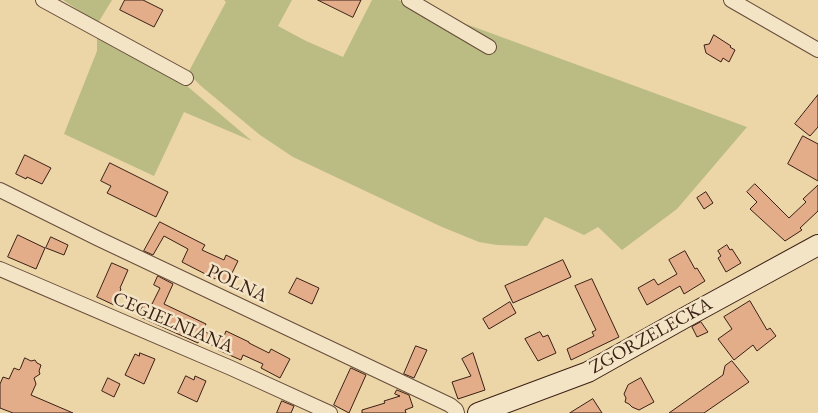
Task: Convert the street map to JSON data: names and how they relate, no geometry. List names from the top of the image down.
{
  "streets": {
    "street": ["POLNA", "CEGIELNIANA", "ZGORZELECKA"]
  }
}
